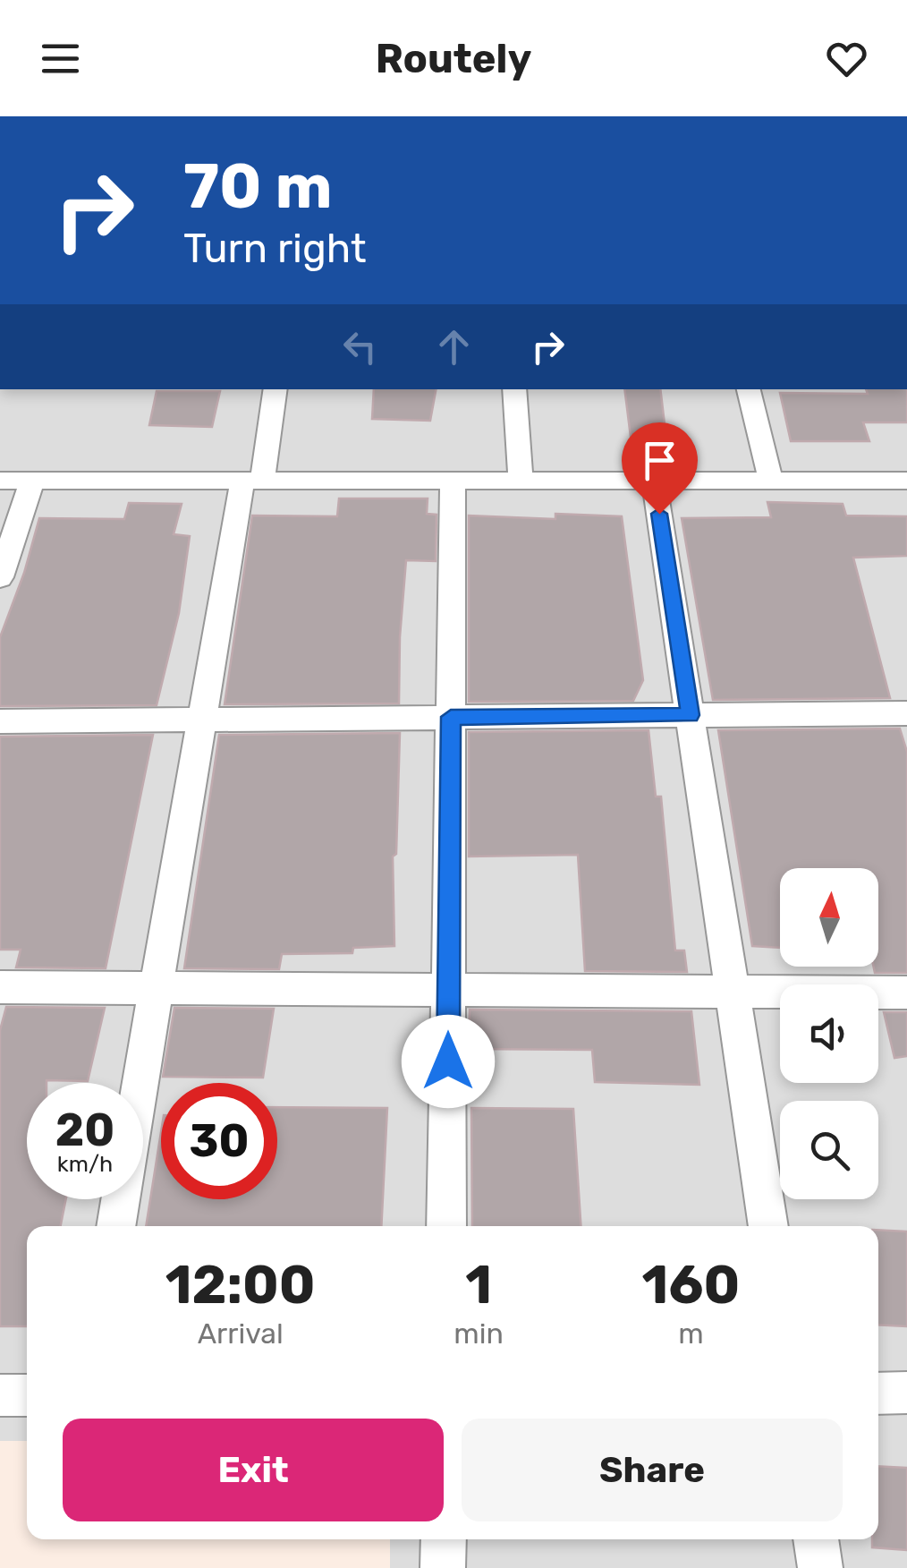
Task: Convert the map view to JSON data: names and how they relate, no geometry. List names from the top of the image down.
{
  "north": "top",
  "page": {
    "header": "Routely",
    "turn": ["70 m", "Turn right"],
    "speed": "20 km/h",
    "limit": "30",
    "eta": [
      "12:00",
      "Arrival",
      "1",
      "min",
      "160",
      "m"
    ],
    "buttons": ["Exit", "Share"]
  }
}
